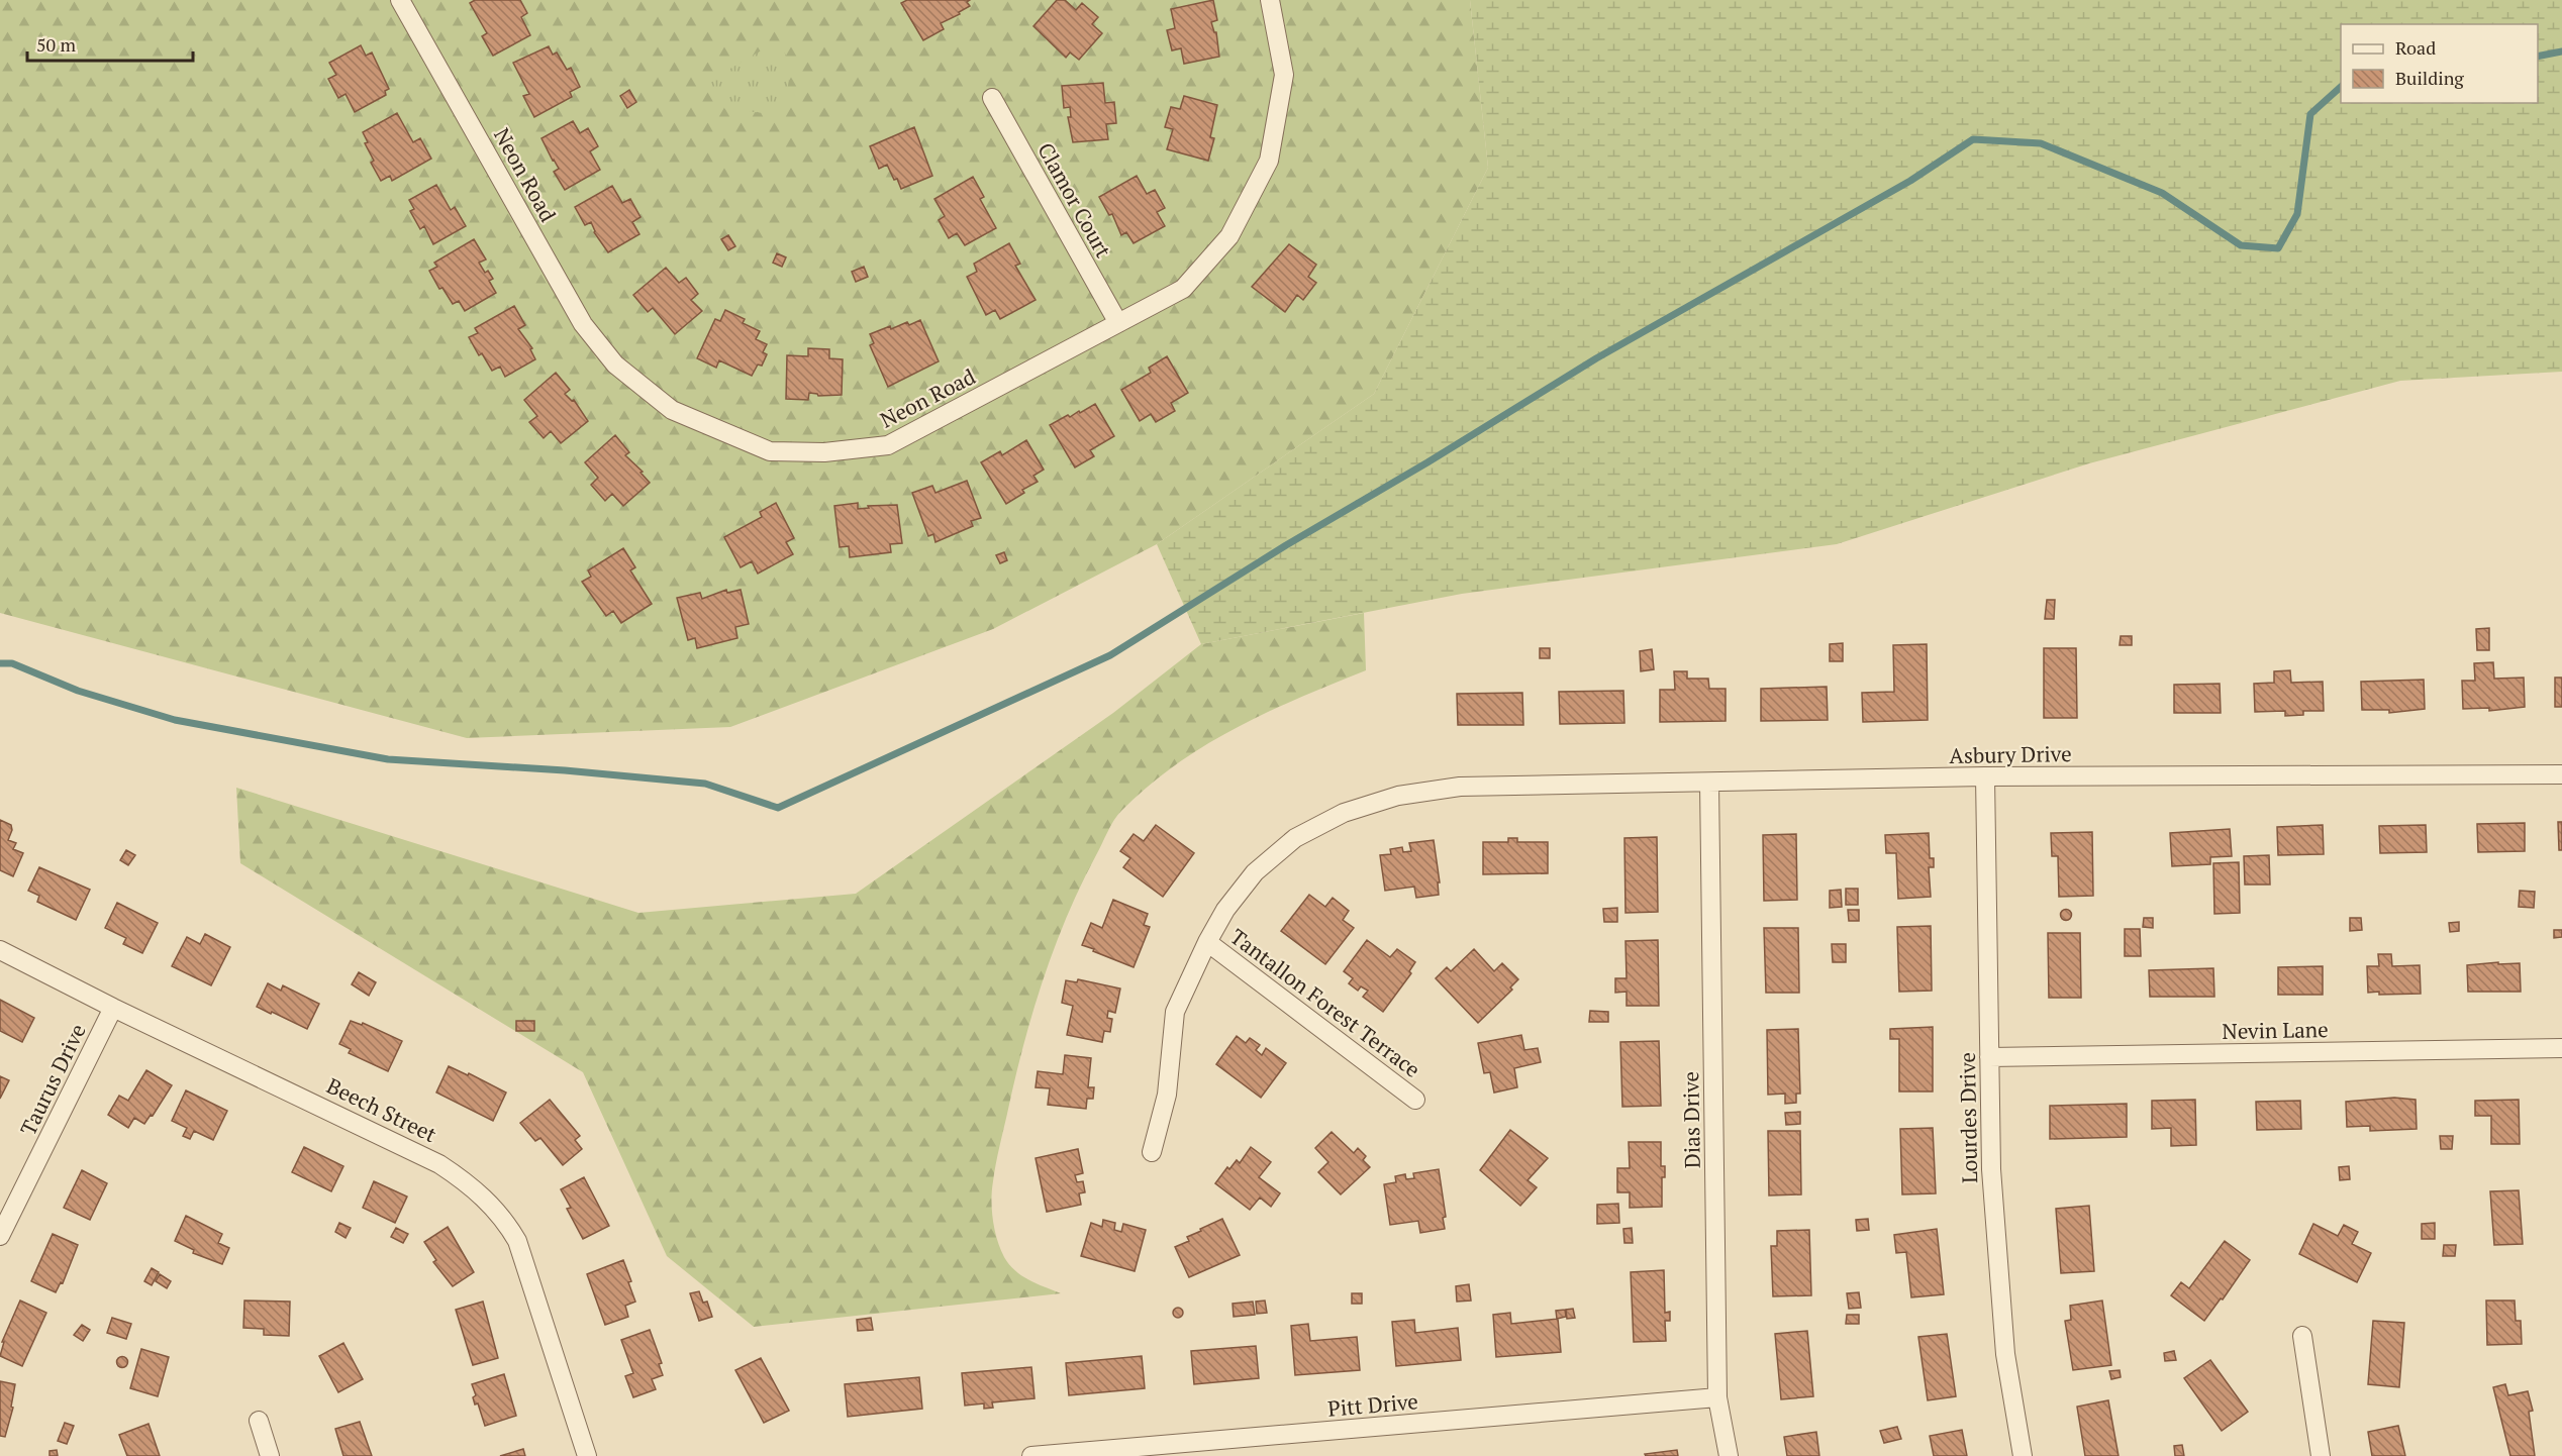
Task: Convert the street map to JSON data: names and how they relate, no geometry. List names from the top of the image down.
{
  "streets": {
    "street": [
      "Neon Road",
      "Clamor Court",
      "Asbury Drive",
      "Tantallon Forest Terrace",
      "Nevin Lane",
      "Taurus Drive",
      "Beech Street",
      "Lourdes Drive",
      "Dias Drive",
      "Pitt Drive"
    ]
  },
  "crossings": [
    ["Neon Road", "Clamor Court"],
    ["Asbury Drive", "Tantallon Forest Terrace"],
    ["Asbury Drive", "Lourdes Drive"],
    ["Asbury Drive", "Dias Drive"],
    ["Nevin Lane", "Lourdes Drive"],
    ["Taurus Drive", "Beech Street"],
    ["Dias Drive", "Pitt Drive"]
  ],
  "legend": ["Road", "Building"],
  "scale_bar": "50 m"
}
